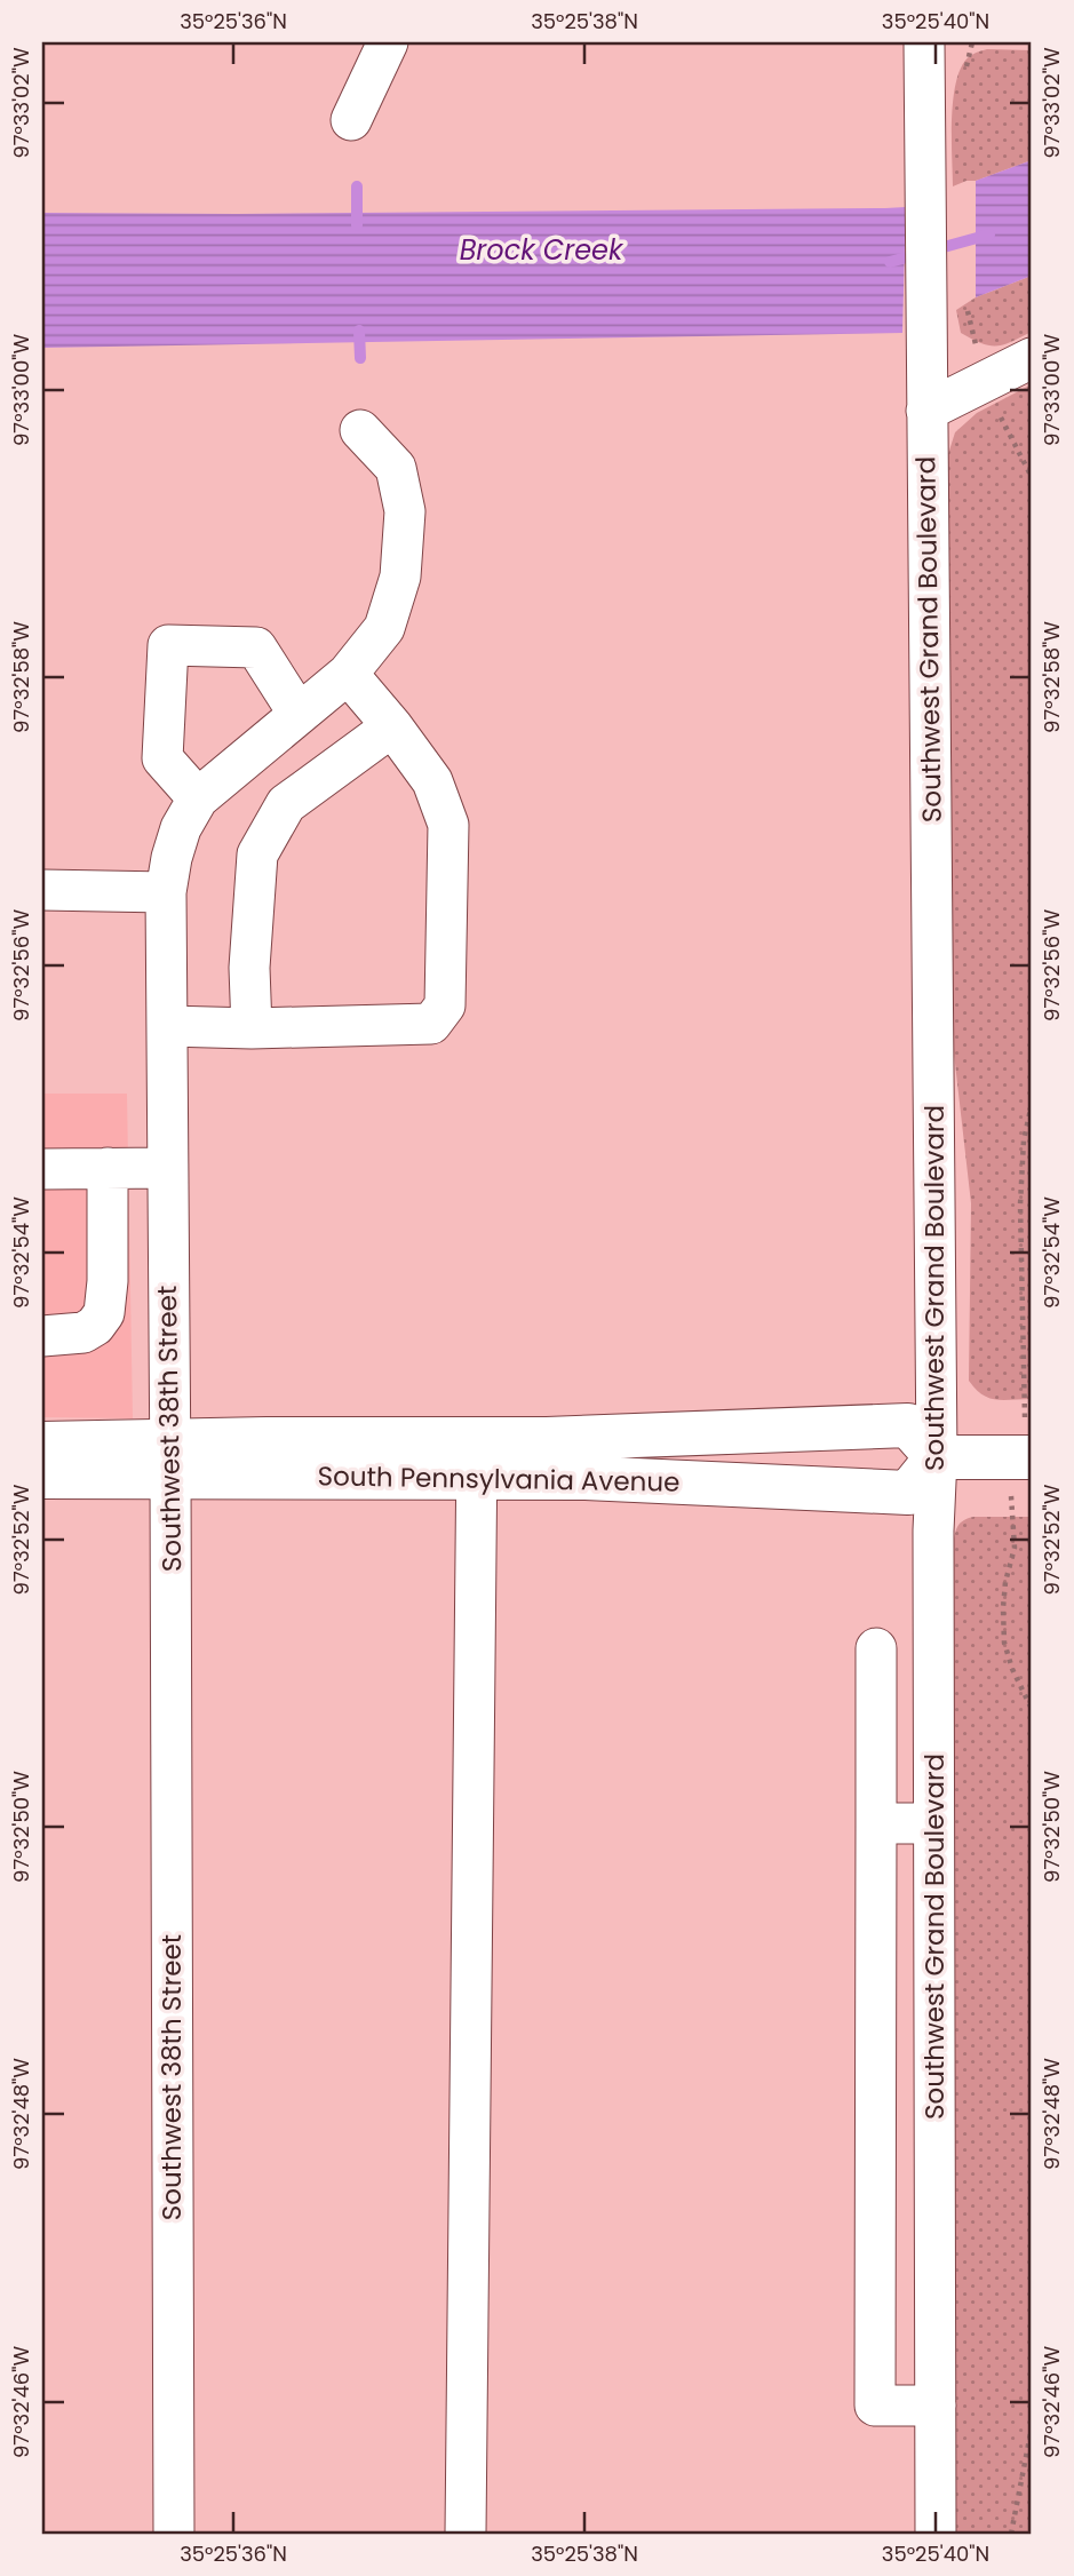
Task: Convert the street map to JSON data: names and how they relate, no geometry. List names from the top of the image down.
{
  "streets": {
    "main road": ["South Pennsylvania Avenue"],
    "street": ["Southwest Grand Boulevard", "Southwest 38th Street"]
  },
  "crossings": [
    ["Southwest Grand Boulevard", "South Pennsylvania Avenue"],
    ["Southwest 38th Street", "South Pennsylvania Avenue"]
  ],
  "water": ["Brock Creek"],
  "coordinates": [
    "35°25'36\"N",
    "35°25'38\"N",
    "35°25'40\"N",
    "97°33'02\"W",
    "97°33'00\"W",
    "97°32'58\"W",
    "97°32'56\"W",
    "97°32'54\"W",
    "97°32'52\"W",
    "97°32'50\"W",
    "97°32'48\"W",
    "97°32'46\"W"
  ]
}
